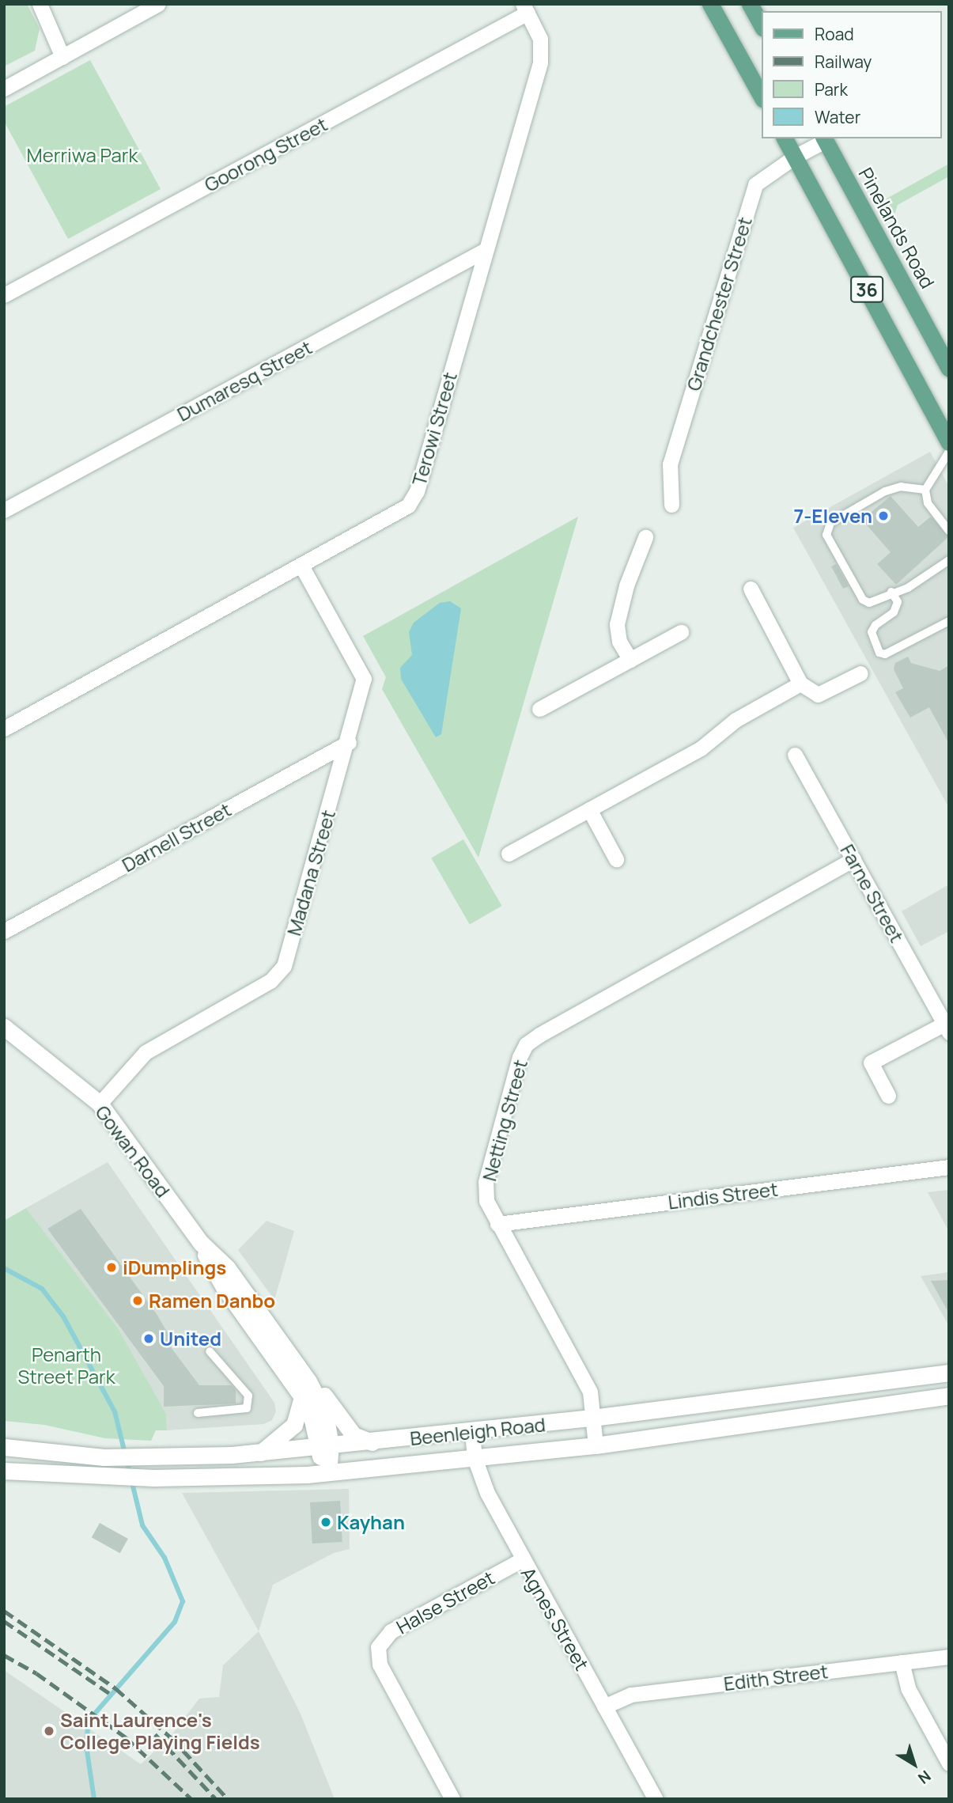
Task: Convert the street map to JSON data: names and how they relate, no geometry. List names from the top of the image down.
{
  "streets": {
    "main road": [
      "Pinelands Road",
      "36",
      "Gowan Road",
      "Beenleigh Road"
    ],
    "street": [
      "Goorong Street",
      "Grandchester Street",
      "Dumaresq Street",
      "Terowi Street",
      "Darnell Street",
      "Madana Street",
      "Farne Street",
      "Netting Street",
      "Lindis Street",
      "Halse Street",
      "Agnes Street",
      "Edith Street"
    ]
  },
  "crossings": [
    ["Goorong Street", "Terowi Street"],
    ["Pinelands Road", "Grandchester Street"],
    ["36", "Grandchester Street"],
    ["Dumaresq Street", "Terowi Street"],
    ["Terowi Street", "Madana Street"],
    ["Darnell Street", "Madana Street"],
    ["Madana Street", "Gowan Road"],
    ["Farne Street", "Netting Street"],
    ["Netting Street", "Lindis Street"],
    ["Netting Street", "Beenleigh Road"],
    ["Gowan Road", "Beenleigh Road"],
    ["Beenleigh Road", "Agnes Street"],
    ["Halse Street", "Agnes Street"],
    ["Agnes Street", "Edith Street"]
  ],
  "parks": ["Merriwa Park", "Penarth Street Park"],
  "places": [
    "7-Eleven",
    "iDumplings",
    "Ramen Danbo",
    "United",
    "Kayhan",
    "Saint Laurence's College Playing Fields"
  ],
  "legend": [
    "Road",
    "Railway",
    "Park",
    "Water"
  ],
  "north": "bottom right"
}
